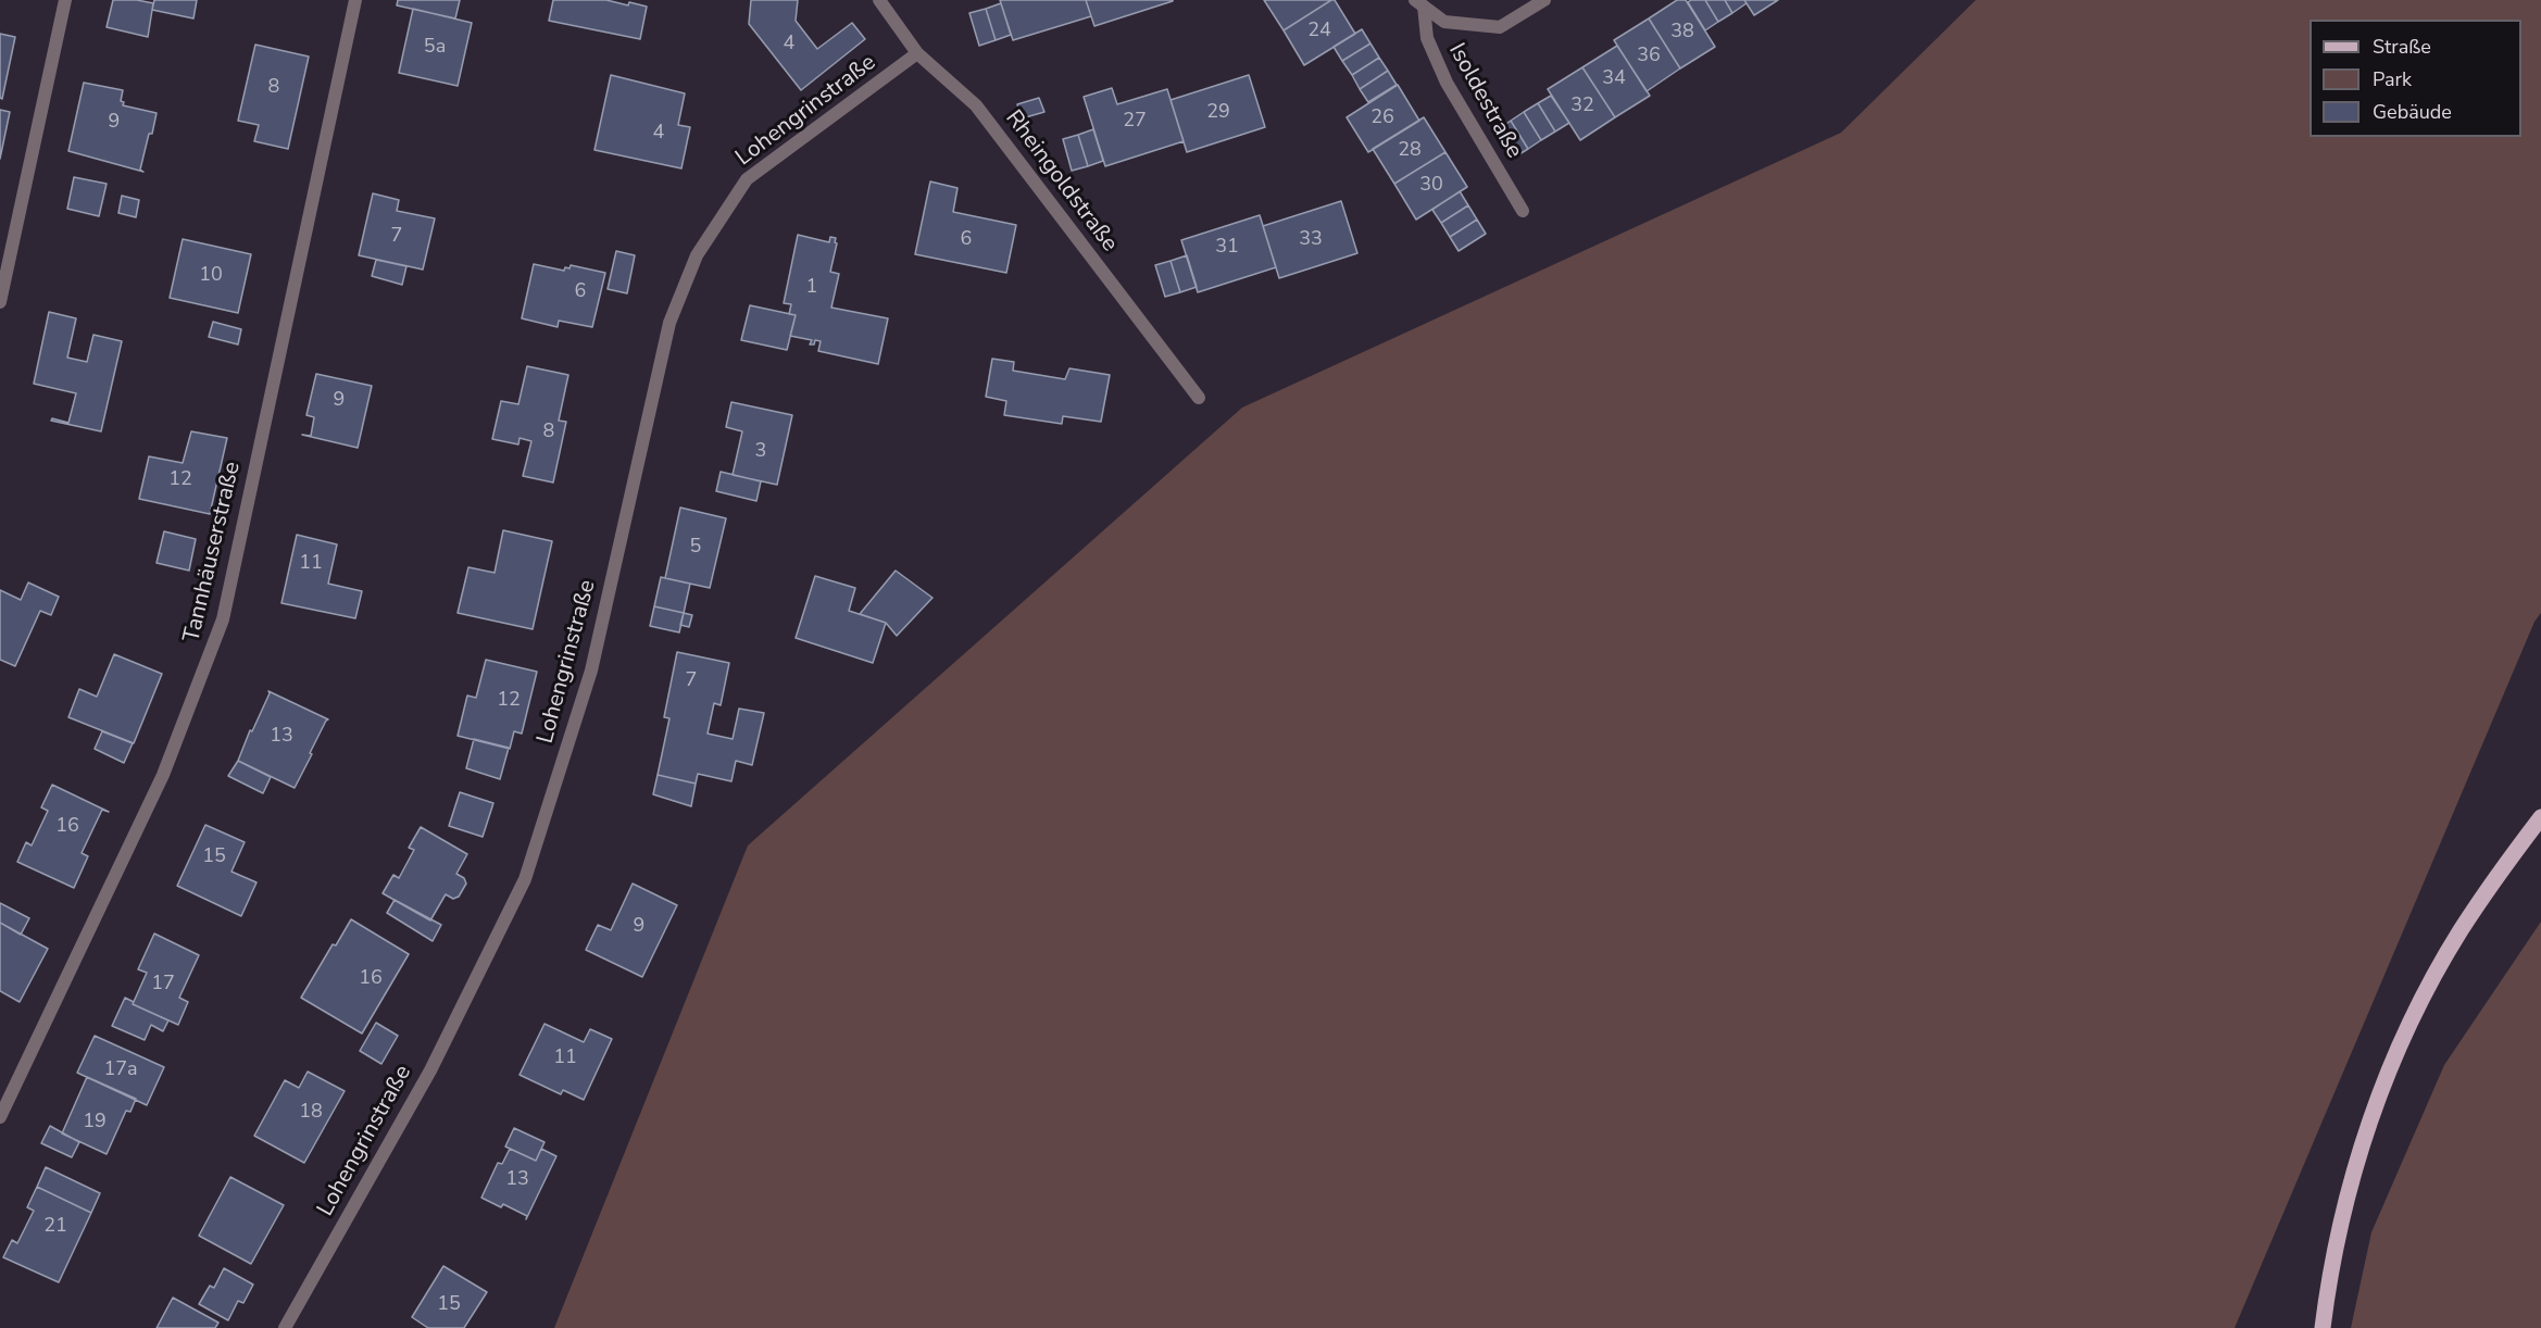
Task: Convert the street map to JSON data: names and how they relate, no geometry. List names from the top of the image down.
{
  "streets": {
    "street": [
      "Isoldestraße",
      "Lohengrinstraße",
      "Rheingoldstraße",
      "Tannhäuserstraße"
    ]
  },
  "crossings": [
    ["Lohengrinstraße", "Rheingoldstraße"]
  ],
  "house_numbers": [
    "24",
    "38",
    "4",
    "5a",
    "36",
    "34",
    "8",
    "32",
    "29",
    "26",
    "27",
    "9",
    "4",
    "28",
    "30",
    "7",
    "6",
    "33",
    "31",
    "10",
    "1",
    "6",
    "9",
    "8",
    "3",
    "12",
    "5",
    "11",
    "7",
    "12",
    "13",
    "16",
    "15",
    "9",
    "16",
    "17",
    "11",
    "17a",
    "18",
    "19",
    "13",
    "21",
    "15"
  ],
  "legend": ["Straße", "Park", "Gebäude"]
}
